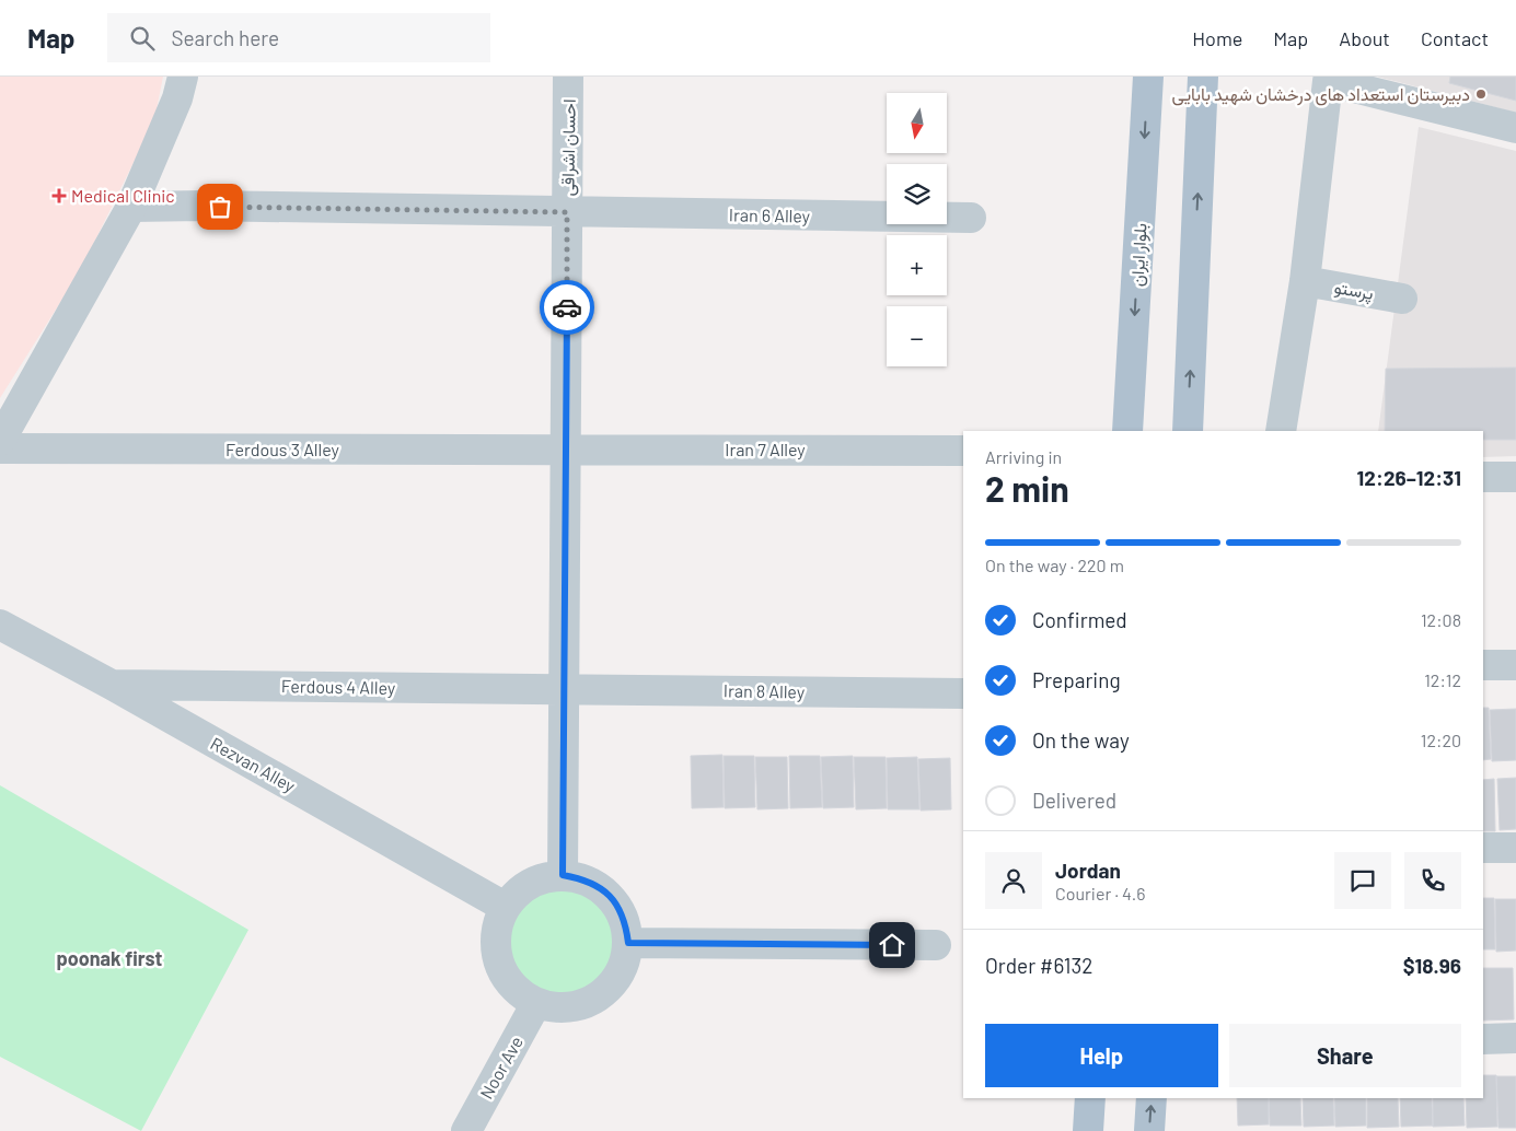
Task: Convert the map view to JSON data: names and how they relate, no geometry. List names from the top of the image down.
{
  "streets": {
    "main road": ["بلوار ایران"],
    "street": [
      "احسان اشراقی",
      "Iran 6 Alley",
      "پرستو",
      "Ferdous 3 Alley",
      "Iran 7 Alley",
      "Ferdous 4 Alley",
      "Iran 8 Alley",
      "Rezvan Alley",
      "Noor Ave"
    ]
  },
  "crossings": [
    ["احسان اشراقی", "Iran 6 Alley"],
    ["احسان اشراقی", "Ferdous 3 Alley"],
    ["احسان اشراقی", "Iran 7 Alley"],
    ["احسان اشراقی", "Ferdous 4 Alley"],
    ["احسان اشراقی", "Iran 8 Alley"],
    ["احسان اشراقی", "Rezvan Alley"],
    ["احسان اشراقی", "Noor Ave"],
    ["Ferdous 3 Alley", "Iran 7 Alley"],
    ["Ferdous 4 Alley", "Iran 8 Alley"],
    ["Ferdous 4 Alley", "Rezvan Alley"],
    ["Rezvan Alley", "Noor Ave"]
  ],
  "districts": ["poonak first"],
  "places": {
    "other": ["دبیرستان استعداد های درخشان شهید بابایی"],
    "health": ["Medical Clinic"]
  },
  "north": "bottom",
  "page": {
    "header": "Map",
    "search": "Search here",
    "nav": [
      "Home",
      "Map",
      "About",
      "Contact"
    ],
    "map_buttons": ["+", "−"],
    "heading": ["2 min", "Arriving in", "12:26–12:31"],
    "panel": [
      "Jordan",
      "Courier · 4.6",
      "Order #6132",
      "$18.96"
    ],
    "bar": "On the way · 220 m",
    "list": [
      ["Confirmed", "12:08"],
      ["Preparing", "12:12"],
      ["On the way", "12:20"],
      "Delivered"
    ],
    "buttons": ["Help", "Share"]
  }
}
